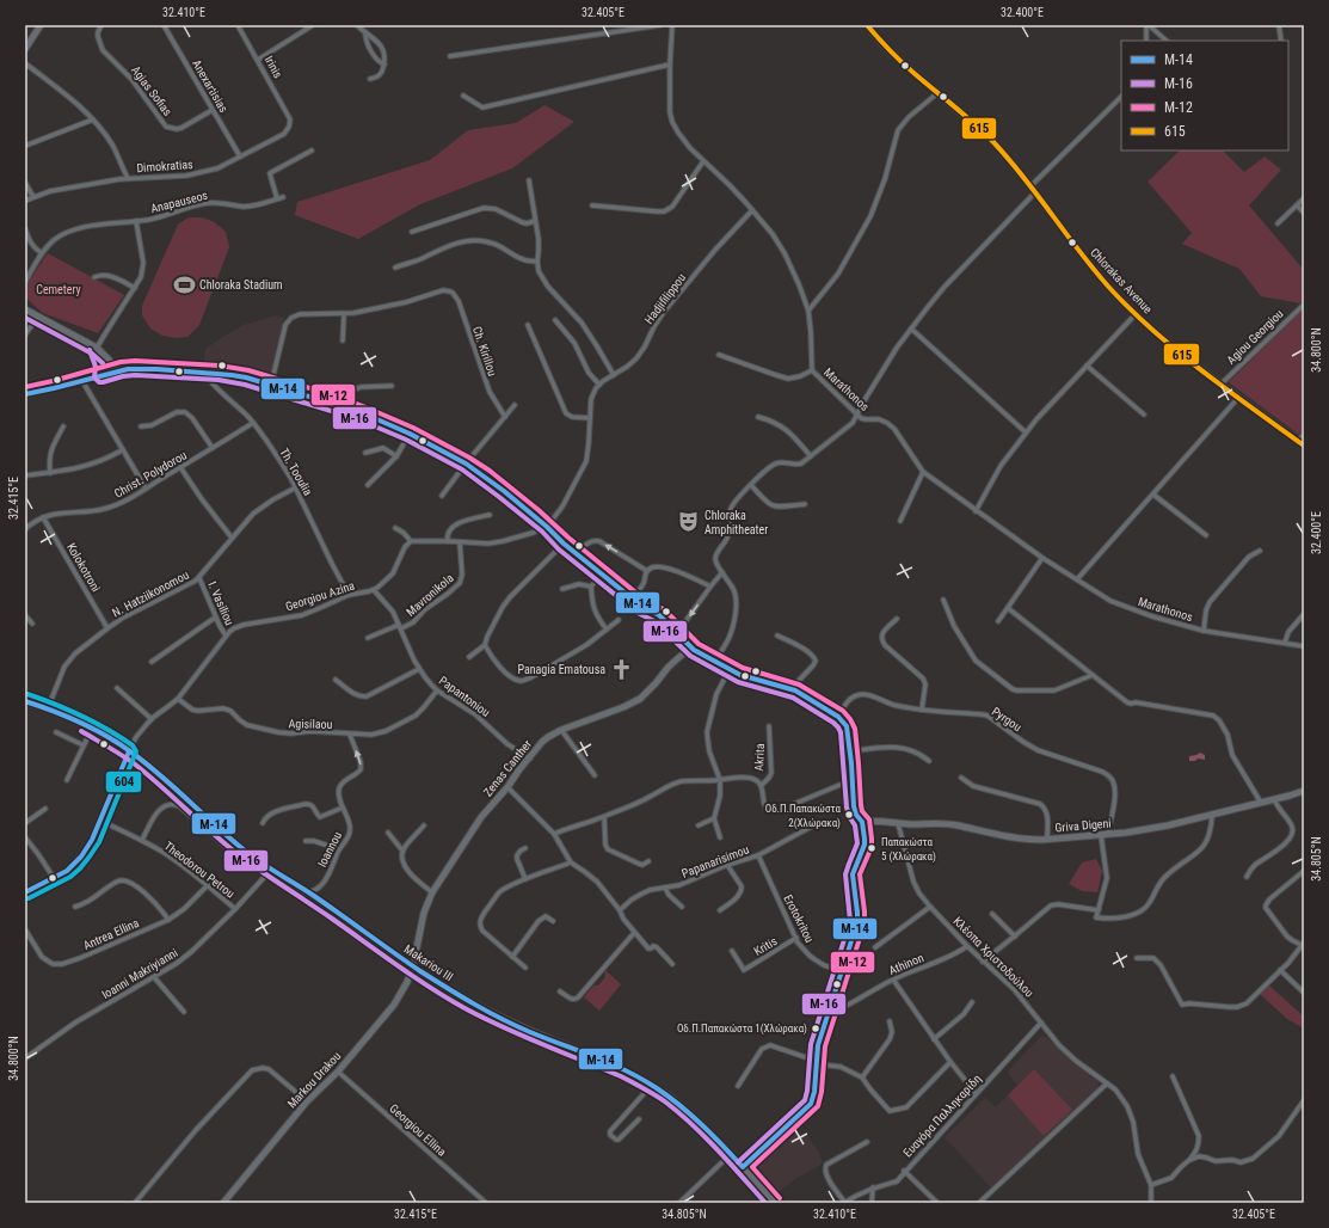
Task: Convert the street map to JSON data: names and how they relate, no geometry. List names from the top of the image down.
{
  "streets": {
    "main road": [
      "Chlorakas Avenue",
      "Zenas Canther",
      "Griva Digeni",
      "Makariou III",
      "Markou Drakou"
    ],
    "street": [
      "Irinis",
      "Anexartisias",
      "Agias Sofias",
      "Dimokratias",
      "Anapauseos",
      "Hadjifilippou",
      "Agiou Georgiou",
      "Ch. Kirillou",
      "Marathonos",
      "Th. Tooulia",
      "Christ. Polydorou",
      "Kolokotroni",
      "N. Hatziikonomou",
      "Mavronikola",
      "Georgiou Azina",
      "I. Vasiliou",
      "Papantoniou",
      "Pyrgou",
      "Agisilaou",
      "Akrita",
      "Ioannou",
      "Papanarisimou",
      "Theodorou Petrou",
      "Erotokritou",
      "Antrea Ellina",
      "Kritis",
      "Κλέοπα Χριστοδούλου",
      "Athinon",
      "Ioanni Makriyianni",
      "Ευαγόρα Παλληκαρίδη",
      "Georgiou Ellina"
    ]
  },
  "crossings": [
    ["Irinis", "Dimokratias"],
    ["Anexartisias", "Agias Sofias"],
    ["Anexartisias", "Dimokratias"],
    ["Chlorakas Avenue", "Agiou Georgiou"],
    ["Hadjifilippou", "Marathonos"],
    ["Th. Tooulia", "Christ. Polydorou"],
    ["Th. Tooulia", "N. Hatziikonomou"],
    ["Th. Tooulia", "Georgiou Azina"],
    ["Christ. Polydorou", "Kolokotroni"],
    ["Kolokotroni", "N. Hatziikonomou"],
    ["N. Hatziikonomou", "I. Vasiliou"],
    ["N. Hatziikonomou", "Makariou III"],
    ["Mavronikola", "Papantoniou"],
    ["Georgiou Azina", "I. Vasiliou"],
    ["Georgiou Azina", "Papantoniou"],
    ["Georgiou Azina", "Agisilaou"],
    ["Georgiou Azina", "Makariou III"],
    ["Papantoniou", "Agisilaou"],
    ["Papantoniou", "Zenas Canther"],
    ["Pyrgou", "Griva Digeni"],
    ["Agisilaou", "Ioannou"],
    ["Zenas Canther", "Makariou III"],
    ["Zenas Canther", "Markou Drakou"],
    ["Griva Digeni", "Κλέοπα Χριστοδούλου"],
    ["Ioannou", "Makariou III"],
    ["Papanarisimou", "Erotokritou"],
    ["Theodorou Petrou", "Antrea Ellina"],
    ["Theodorou Petrou", "Ioanni Makriyianni"],
    ["Erotokritou", "Kritis"],
    ["Κλέοπα Χριστοδούλου", "Athinon"],
    ["Κλέοπα Χριστοδούλου", "Ευαγόρα Παλληκαρίδη"],
    ["Makariou III", "Ioanni Makriyianni"],
    ["Makariou III", "Markou Drakou"],
    ["Markou Drakou", "Georgiou Ellina"]
  ],
  "one_way": ["Ioannou"],
  "parks": ["Cemetery"],
  "places": {
    "sports": ["Chloraka Stadium"],
    "theatre": ["Chloraka Amphitheater"],
    "church": ["Panagia Ematousa"],
    "other": ["Οδ.Π.Παπακώστα 2(Χλώρακα)", "Παπακώστα 5 (Χλώρακα)", "Οδ.Π.Παπακώστα 1(Χλώρακα)"]
  },
  "lines": [
    "transit line 615",
    "transit line M-16",
    "transit line M-12",
    "transit line M-14",
    "transit line 604"
  ],
  "legend": [
    "M-14",
    "M-16",
    "M-12",
    "615"
  ],
  "coordinates": [
    "32.410°E",
    "32.405°E",
    "32.400°E",
    "34.800°N",
    "32.415°E",
    "34.805°N"
  ]
}
